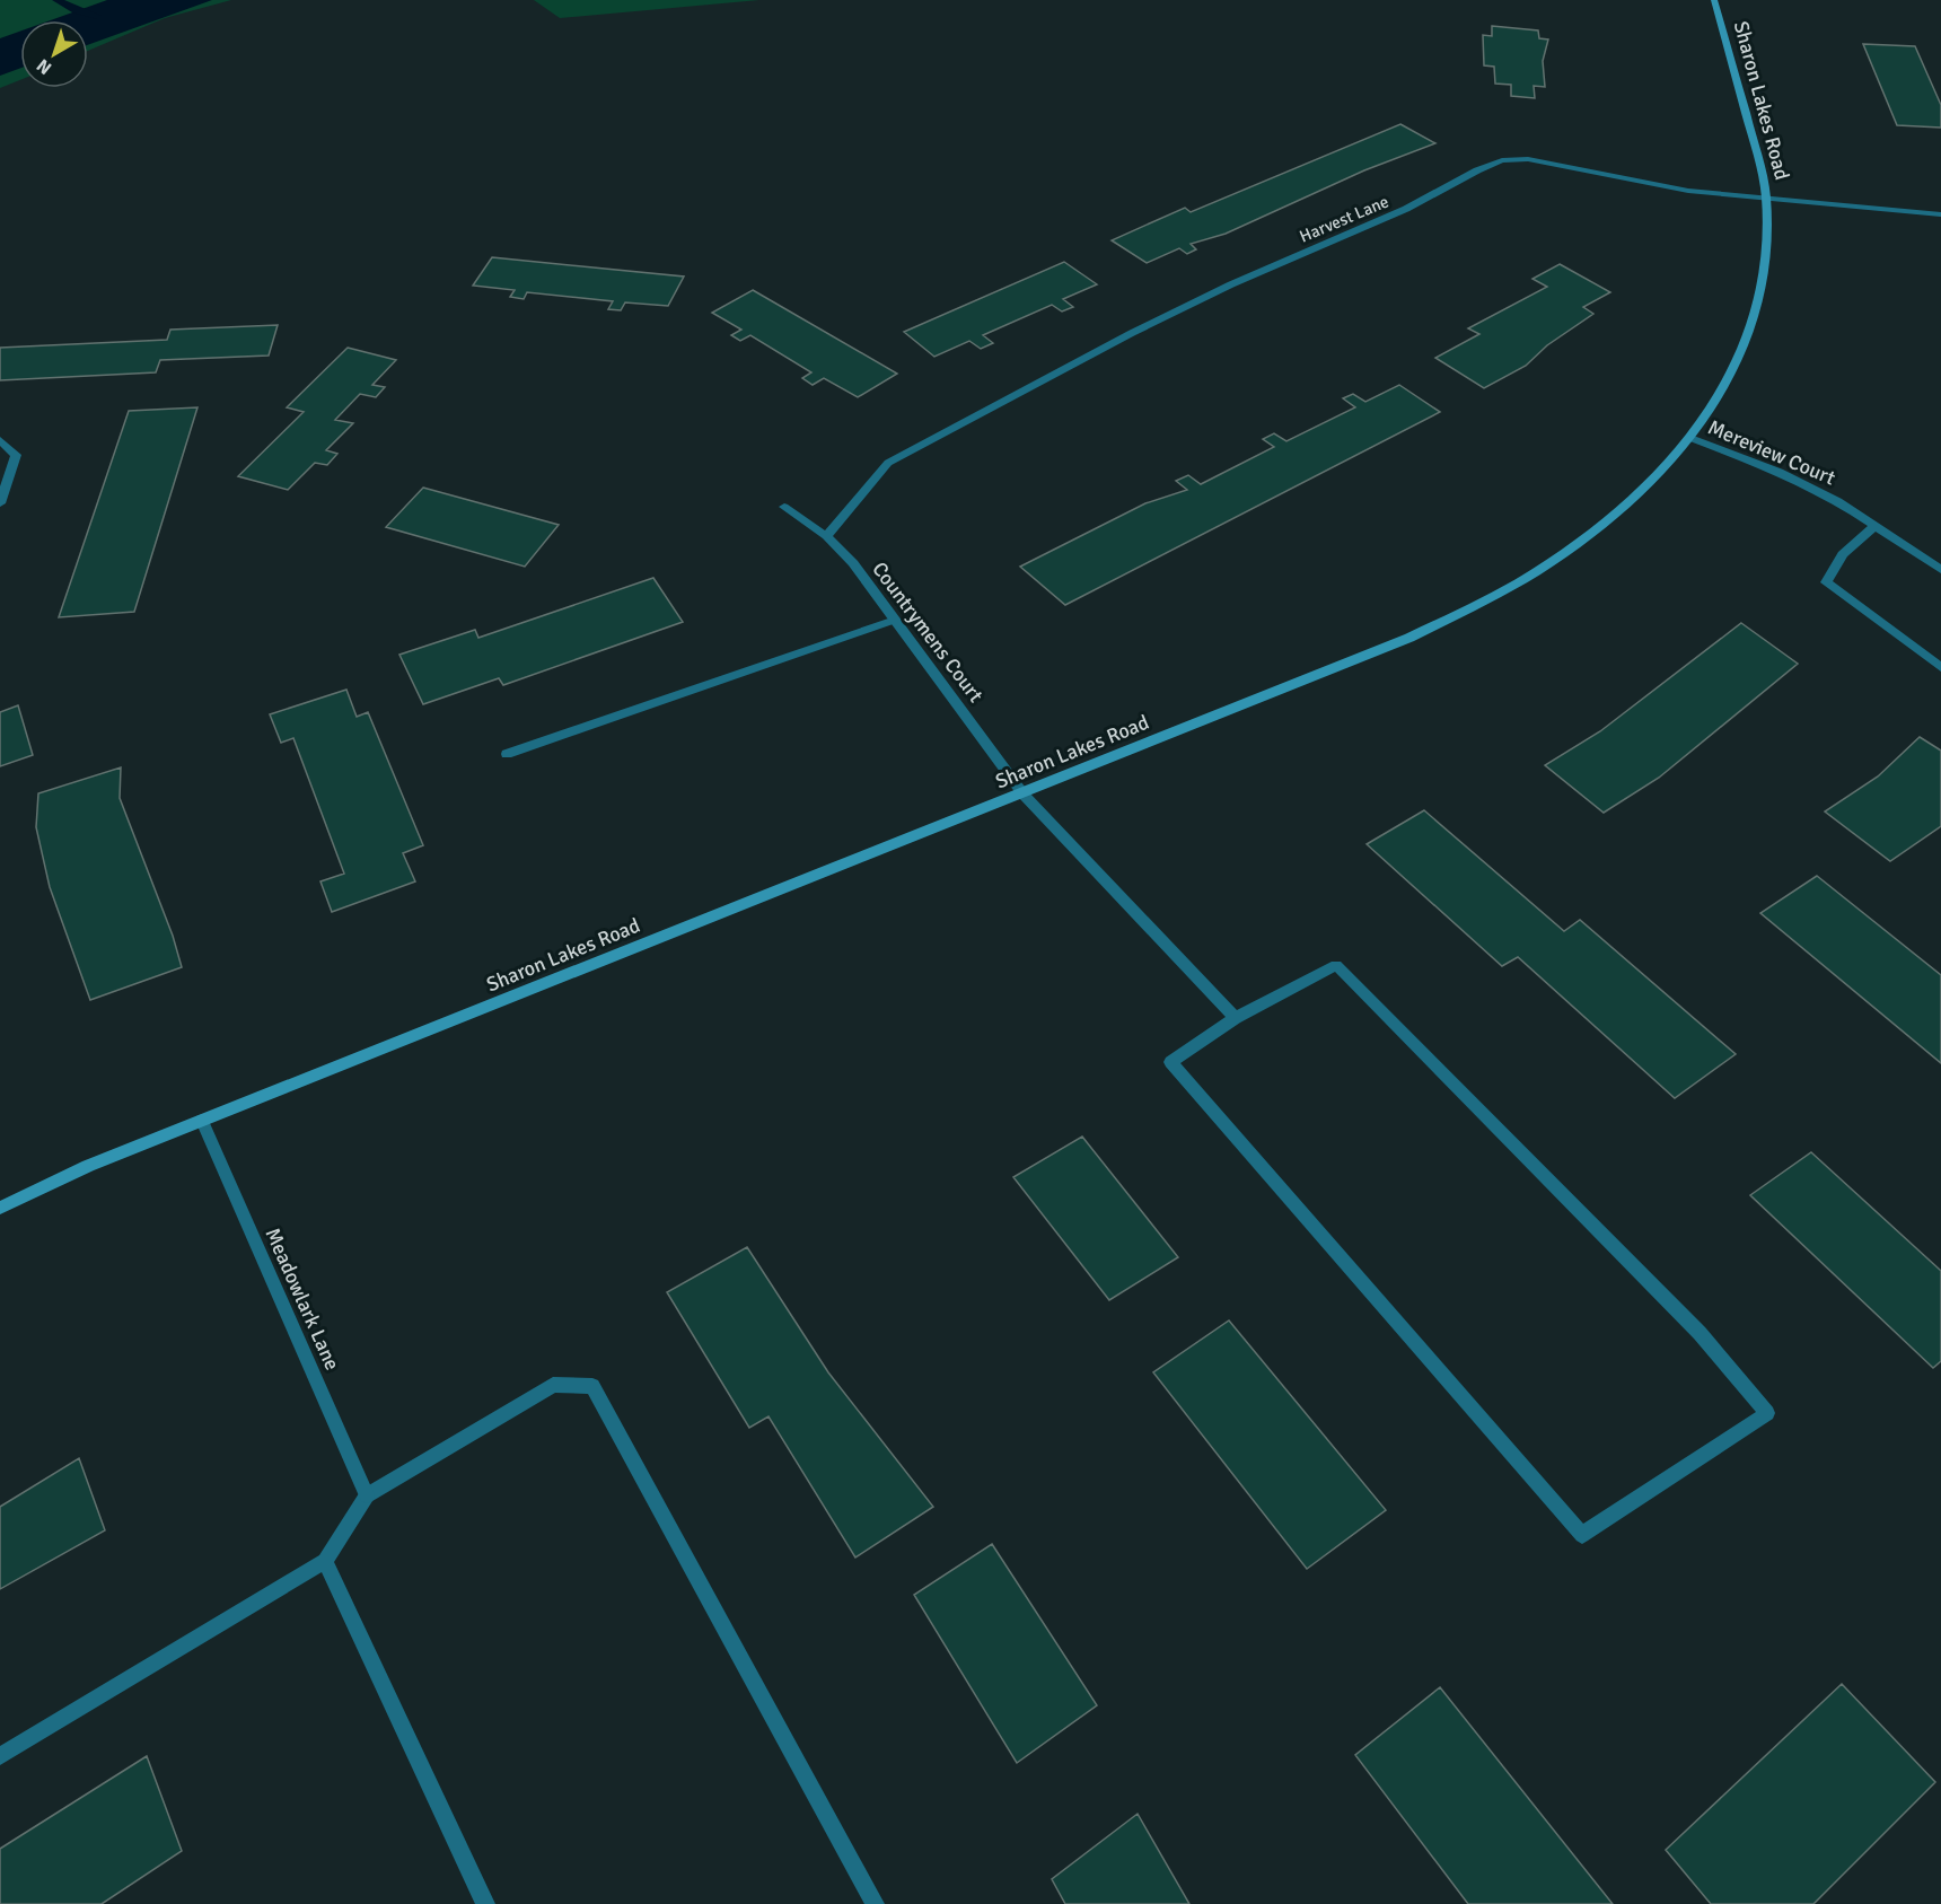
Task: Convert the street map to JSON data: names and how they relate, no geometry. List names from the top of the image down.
{
  "streets": {
    "street": [
      "Sharon Lakes Road",
      "Harvest Lane",
      "Mereview Court",
      "Countrymens Court",
      "Meadowlark Lane"
    ]
  },
  "crossings": [
    ["Sharon Lakes Road", "Harvest Lane"],
    ["Sharon Lakes Road", "Mereview Court"],
    ["Sharon Lakes Road", "Countrymens Court"],
    ["Sharon Lakes Road", "Meadowlark Lane"],
    ["Harvest Lane", "Countrymens Court"]
  ],
  "north": "bottom left"
}
